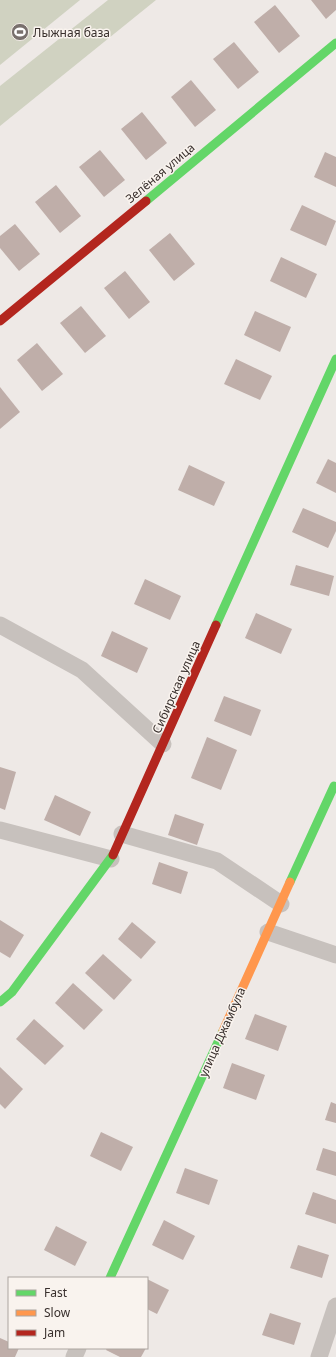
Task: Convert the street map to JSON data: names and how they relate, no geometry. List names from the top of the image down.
{
  "streets": {
    "street": ["Зелёная улица", "Сибирская улица", "улица Джамбула"]
  },
  "places": {
    "sports": ["Лыжная база"]
  },
  "legend": ["Fast", "Slow", "Jam"]
}
